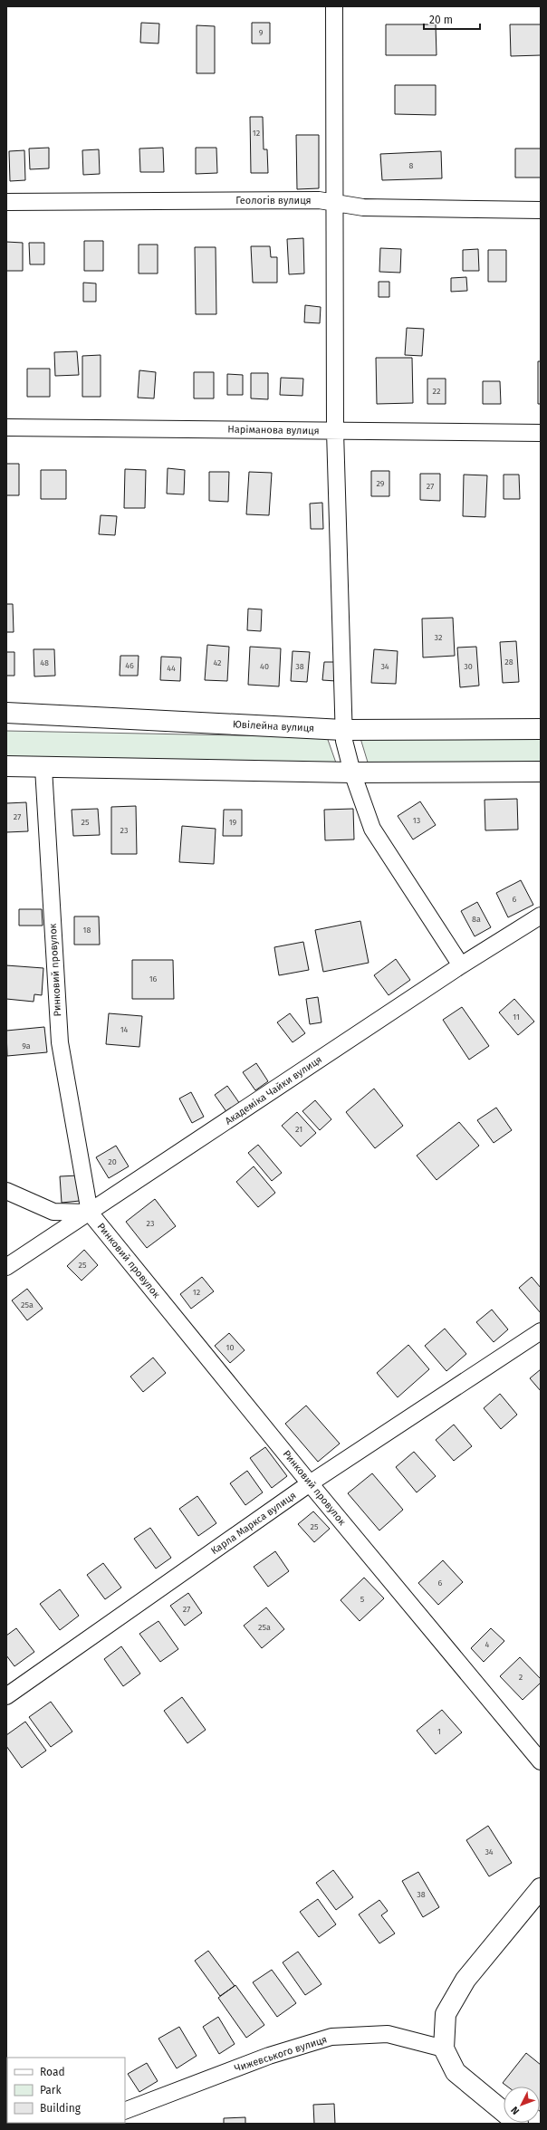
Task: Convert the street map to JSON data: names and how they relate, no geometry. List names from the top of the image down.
{
  "streets": {
    "street": [
      "Геологів вулиця",
      "Наріманова вулиця",
      "Ювілейна вулиця",
      "Ринковий провулок",
      "Академіка Чайки вулиця",
      "Карла Маркса вулиця",
      "Чижевського вулиця"
    ]
  },
  "crossings": [
    ["Ринковий провулок", "Академіка Чайки вулиця"],
    ["Ринковий провулок", "Карла Маркса вулиця"]
  ],
  "house_numbers": [
    "9",
    "12",
    "8",
    "22",
    "29",
    "27",
    "32",
    "28",
    "48",
    "42",
    "46",
    "40",
    "38",
    "34",
    "30",
    "44",
    "27",
    "13",
    "25",
    "19",
    "23",
    "6",
    "8а",
    "18",
    "16",
    "11",
    "14",
    "9а",
    "21",
    "20",
    "23",
    "25",
    "12",
    "25а",
    "10",
    "25",
    "6",
    "5",
    "27",
    "25а",
    "4",
    "2",
    "1",
    "34",
    "38"
  ],
  "legend": ["Road", "Park", "Building"],
  "scale_bar": "20 m",
  "north": "bottom left"
}
